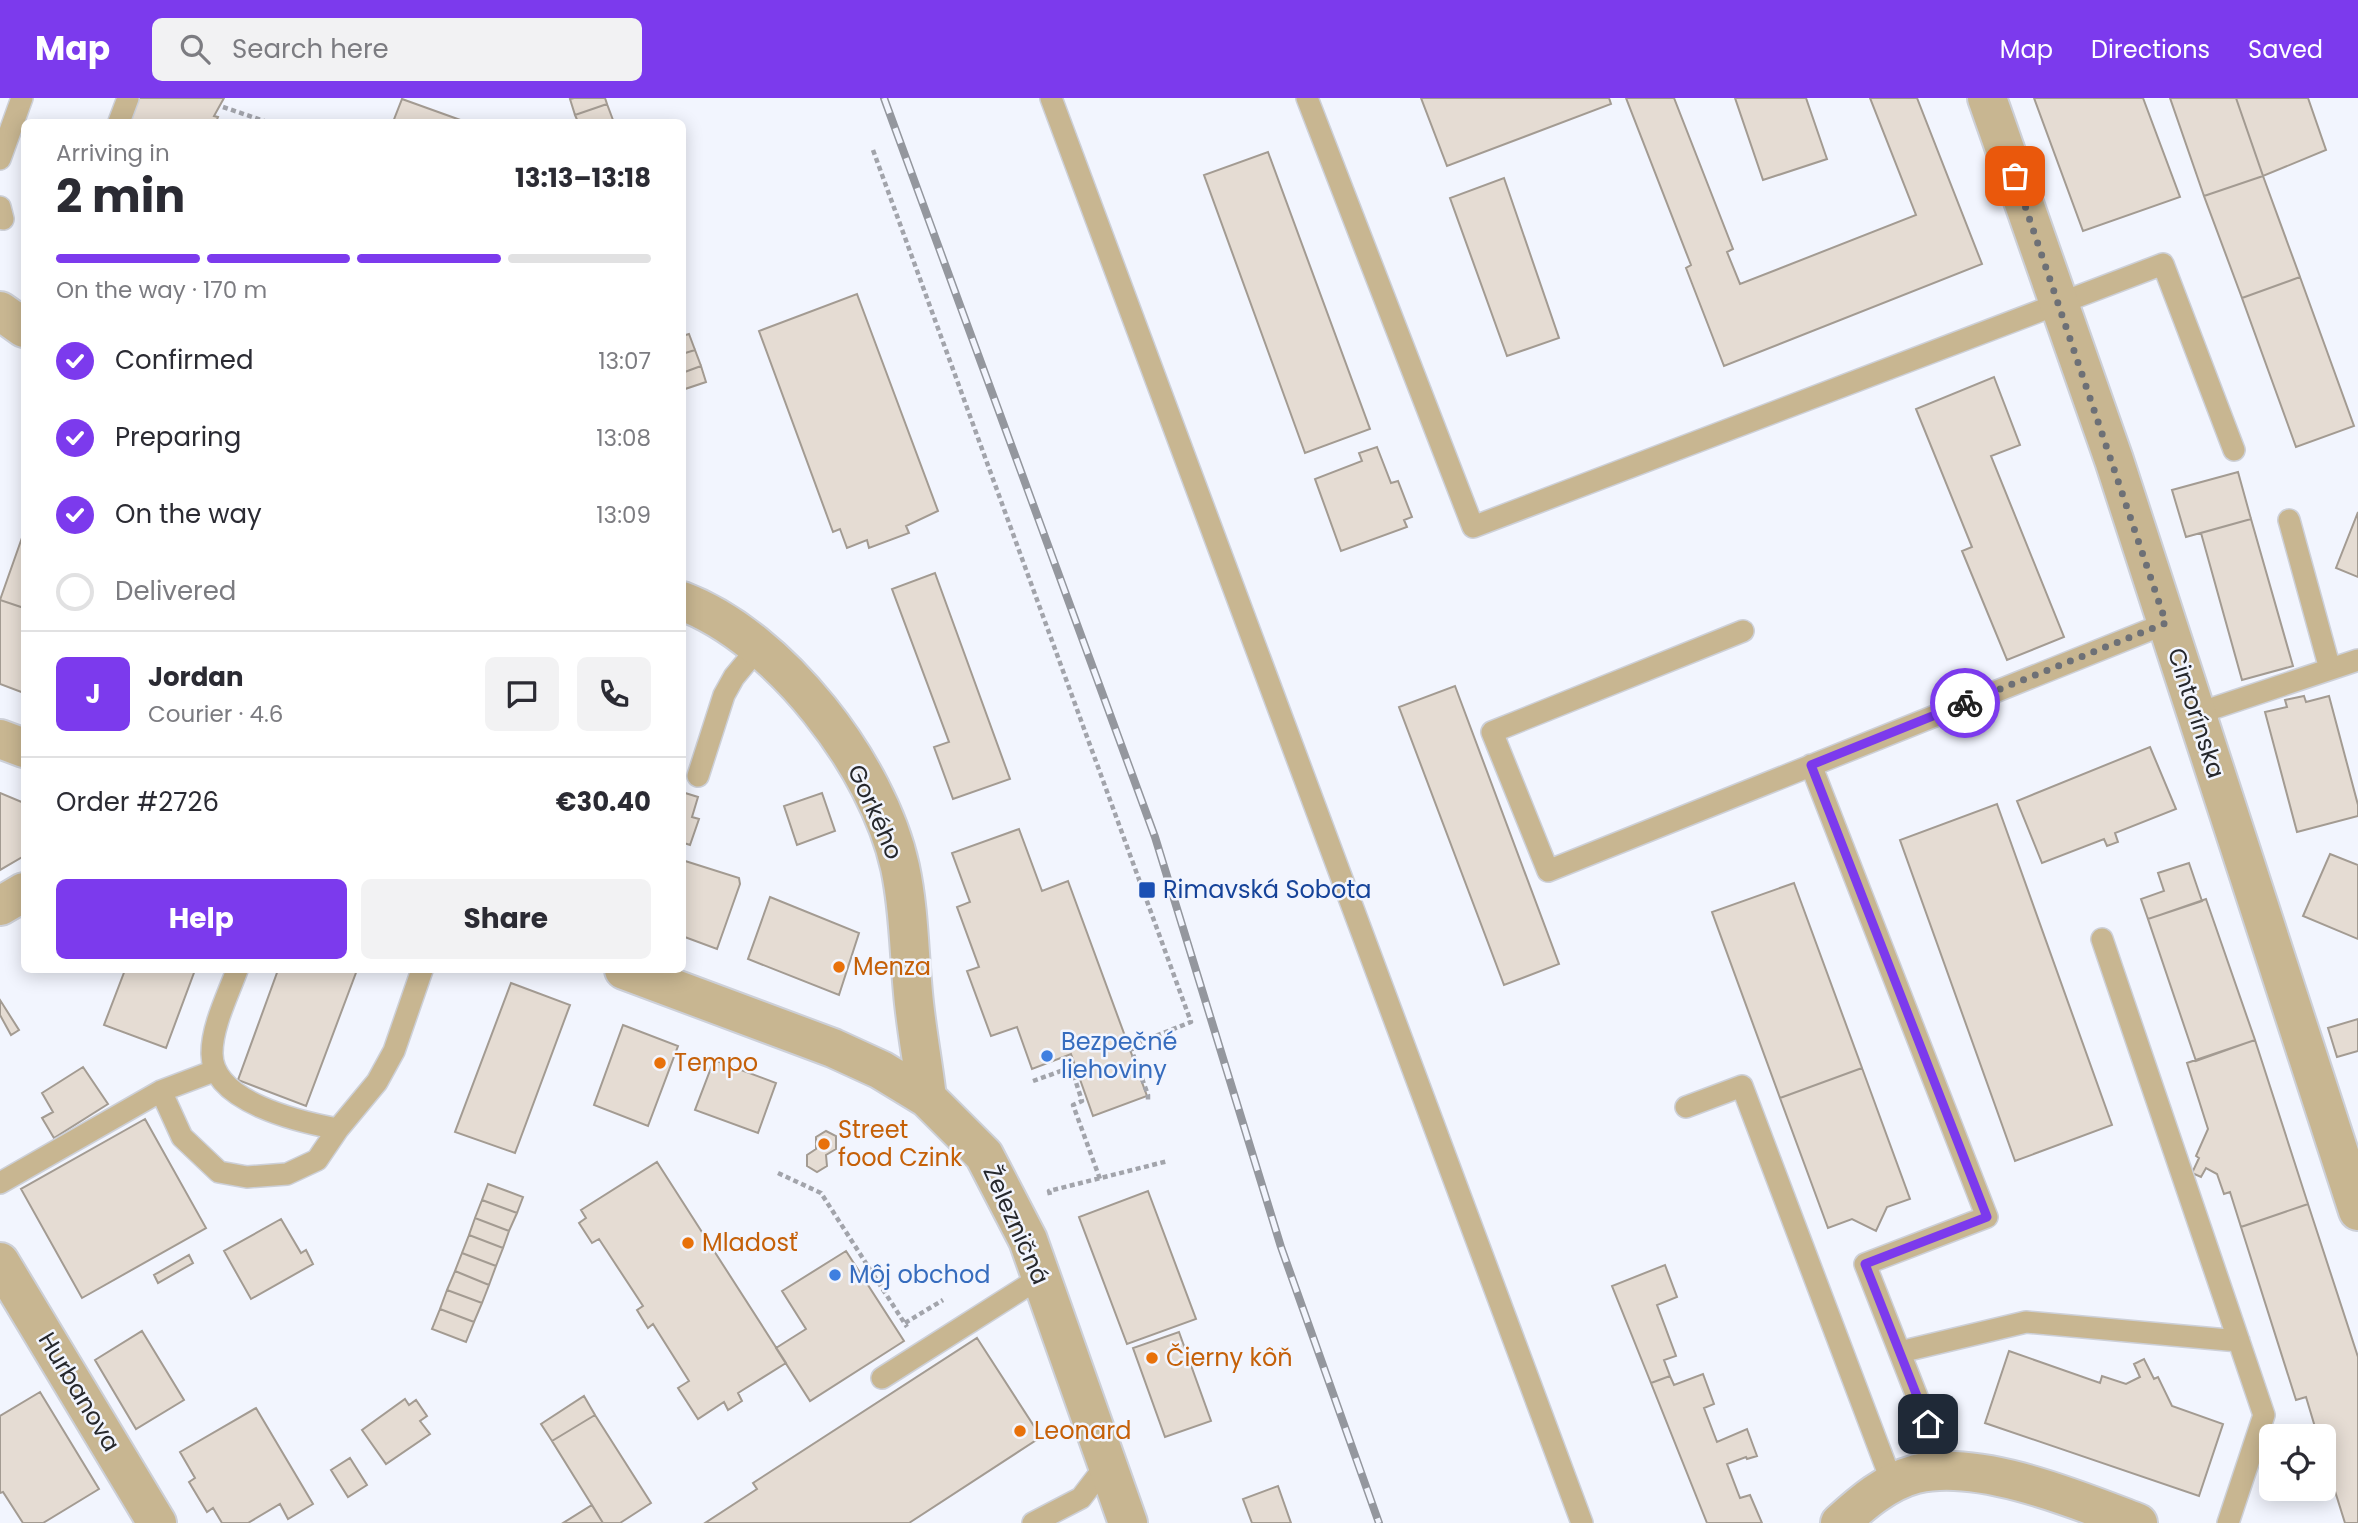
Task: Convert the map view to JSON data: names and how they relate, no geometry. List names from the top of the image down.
{
  "streets": {
    "street": [
      "Cintorínska",
      "Gorkého",
      "Železničná",
      "Hurbanova"
    ]
  },
  "crossings": [
    ["Gorkého", "Železničná"]
  ],
  "places": {
    "transit": ["Rimavská Sobota"],
    "other": [
      "Menza",
      "Bezpečné liehoviny",
      "Tempo",
      "Street food Czink",
      "Mladosť",
      "Môj obchod",
      "Čierny kôň",
      "Leonard"
    ]
  },
  "page": {
    "header": "Map",
    "search": "Search here",
    "nav": ["Map", "Directions", "Saved"],
    "heading": ["2 min", "Arriving in", "13:13–13:18"],
    "panel": [
      "Jordan",
      "Courier · 4.6",
      "Order #2726",
      "€30.40"
    ],
    "bar": "On the way · 170 m",
    "list": [
      ["Confirmed", "13:07"],
      ["Preparing", "13:08"],
      ["On the way", "13:09"],
      "Delivered"
    ],
    "round": "J",
    "buttons": ["Help", "Share"]
  }
}
